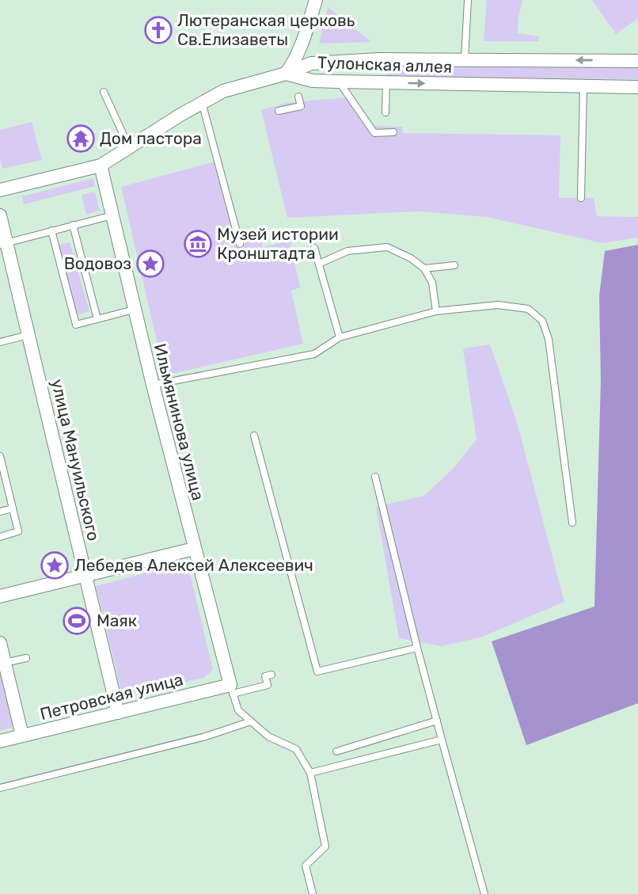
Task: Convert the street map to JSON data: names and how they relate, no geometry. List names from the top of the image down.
{
  "streets": {
    "street": [
      "Тулонская аллея",
      "Ильмянинова улица",
      "улица Мануильского",
      "Петровская улица"
    ]
  },
  "crossings": [
    ["Ильмянинова улица", "Петровская улица"],
    ["улица Мануильского", "Петровская улица"]
  ],
  "places": {
    "church": ["Лютеранская церковь Св.Елизаветы"],
    "temple": ["Дом пастора"],
    "museum": ["Музей истории Кронштадта"],
    "place": ["Водовоз", "Лебедев Алексей Алексеевич"],
    "sports": ["Маяк"]
  }
}
